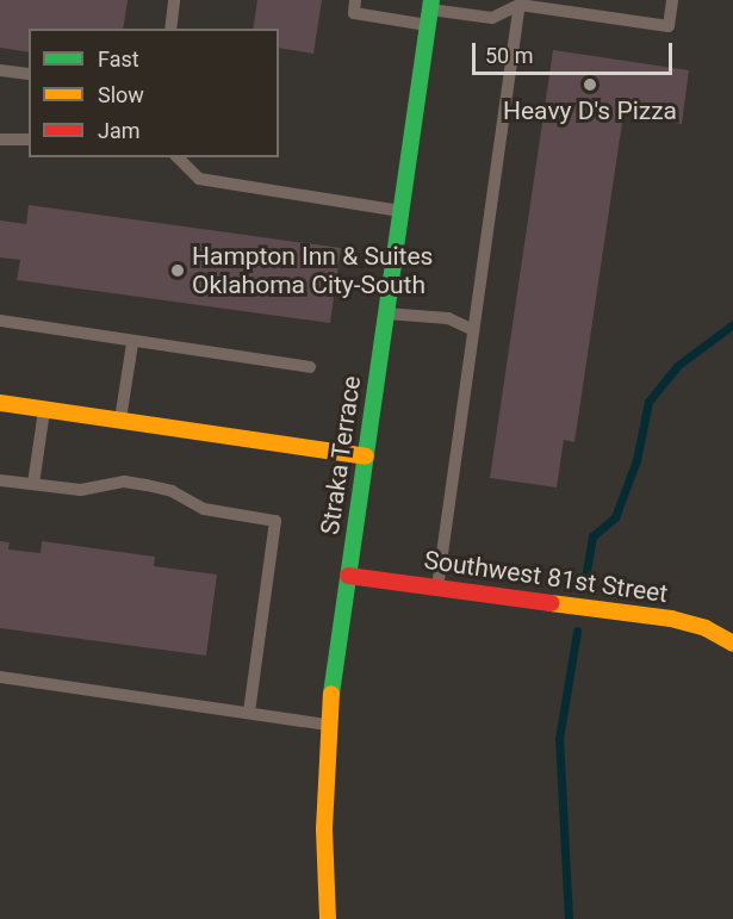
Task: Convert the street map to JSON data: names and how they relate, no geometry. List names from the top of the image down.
{
  "streets": {
    "street": ["Straka Terrace", "Southwest 81st Street"]
  },
  "crossings": [
    ["Straka Terrace", "Southwest 81st Street"]
  ],
  "places": ["Heavy D's Pizza", "Hampton Inn & Suites Oklahoma City-South"],
  "legend": ["Fast", "Slow", "Jam"],
  "scale_bar": "50 m"
}
